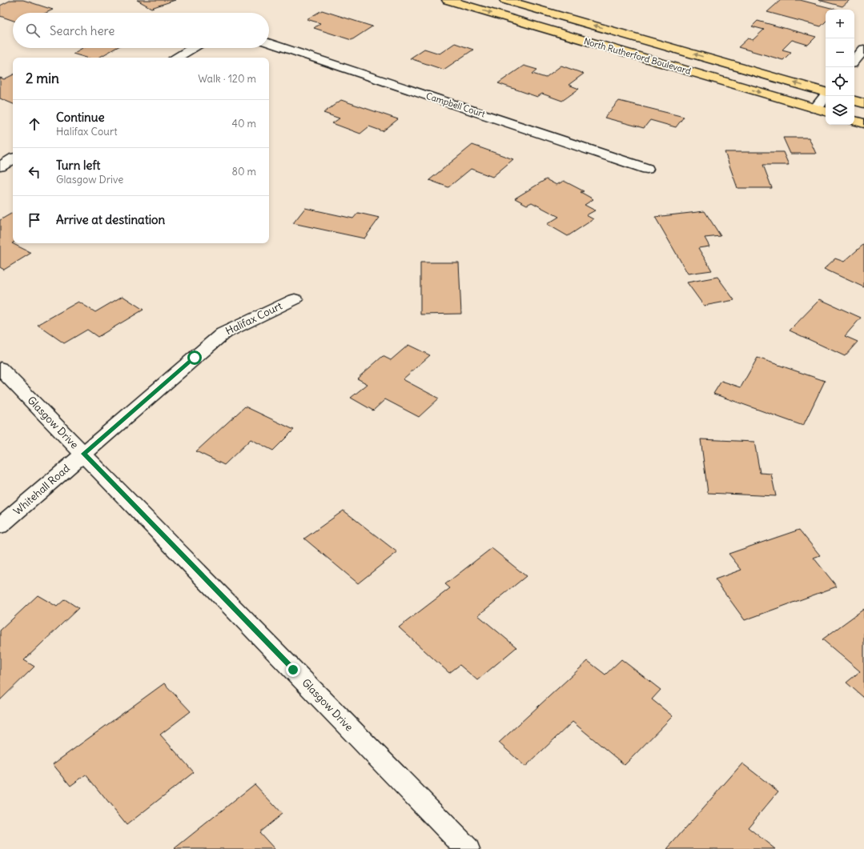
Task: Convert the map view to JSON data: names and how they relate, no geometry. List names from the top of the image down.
{
  "streets": {
    "main road": ["North Rutherford Boulevard"],
    "street": [
      "Campbell Court",
      "Halifax Court",
      "Glasgow Drive",
      "Whitehall Road"
    ]
  },
  "crossings": [
    ["Halifax Court", "Glasgow Drive"],
    ["Halifax Court", "Whitehall Road"],
    ["Glasgow Drive", "Whitehall Road"]
  ],
  "page": {
    "map_buttons": ["+", "−"],
    "search": "Search here",
    "heading": ["2 min", "Walk · 120 m"],
    "list": [
      ["Continue", "Halifax Court", "40 m"],
      ["Turn left", "Glasgow Drive", "80 m"],
      "Arrive at destination"
    ]
  }
}
